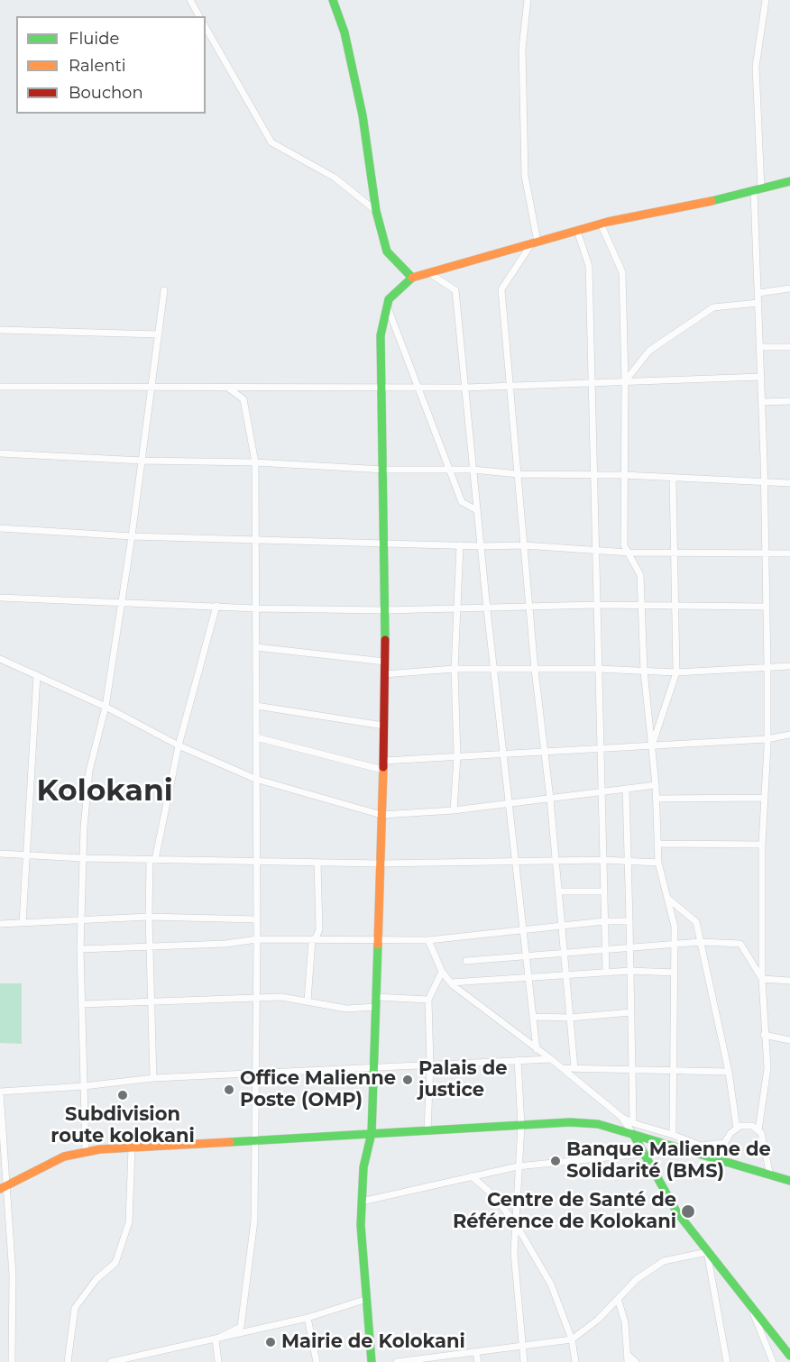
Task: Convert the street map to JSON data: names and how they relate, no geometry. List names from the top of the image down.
{
  "districts": ["Kolokani"],
  "places": [
    "Palais de justice",
    "Office Malienne Poste (OMP)",
    "Subdivision route kolokani",
    "Banque Malienne de Solidarité (BMS)",
    "Centre de Santé de Référence de Kolokani",
    "Mairie de Kolokani"
  ],
  "legend": ["Fluide", "Ralenti", "Bouchon"]
}
